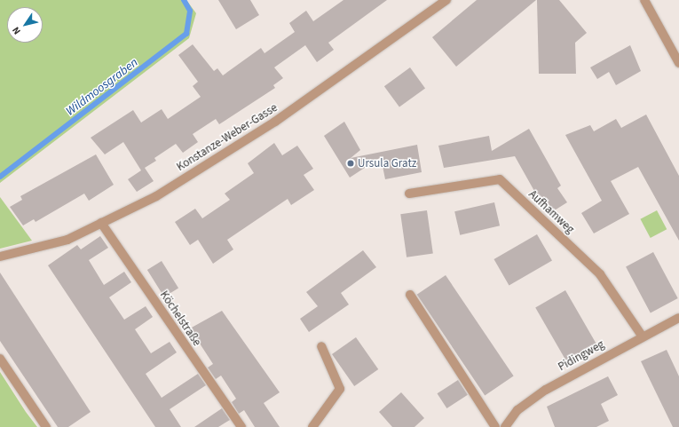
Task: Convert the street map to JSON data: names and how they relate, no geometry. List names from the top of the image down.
{
  "streets": {
    "street": [
      "Konstanze-Weber-Gasse",
      "Aufhamweg",
      "Köchelstraße",
      "Pidingweg"
    ]
  },
  "crossings": [
    ["Konstanze-Weber-Gasse", "Köchelstraße"],
    ["Aufhamweg", "Pidingweg"]
  ],
  "water": ["Wildmoosgraben"],
  "places": ["Ursula Gratz"],
  "north": "bottom left"
}
